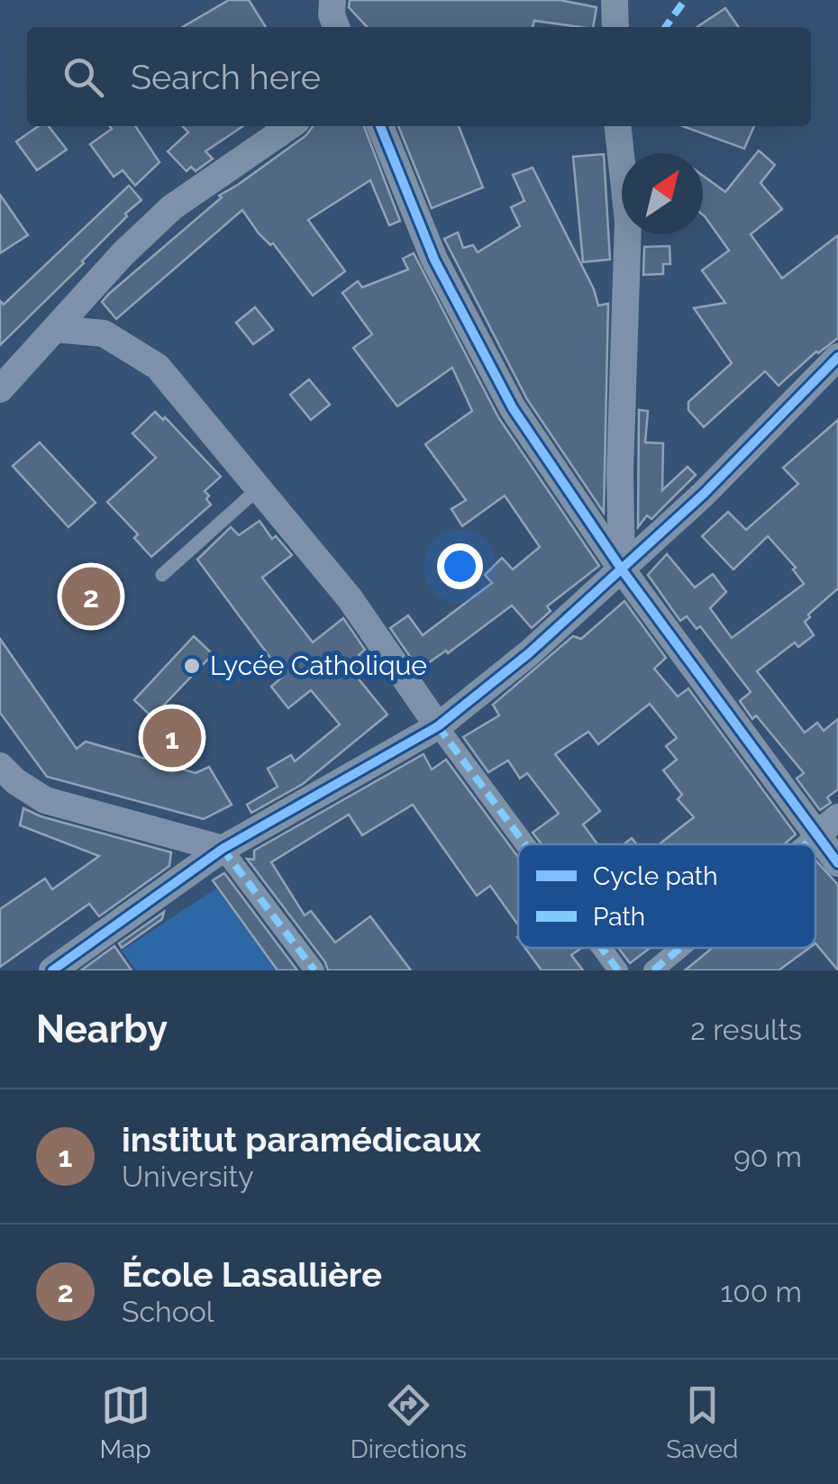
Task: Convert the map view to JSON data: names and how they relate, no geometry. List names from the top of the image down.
{
  "places": ["Lycée Catholique"],
  "legend": ["Cycle path", "Path"],
  "north": "top right",
  "page": {
    "search": "Search here",
    "pins": ["2", "1"],
    "heading": ["Nearby", "2 results"],
    "list": [
      {
        "mark": "1",
        "name": "institut paramédicaux",
        "note": "University",
        "value": "90 m"
      },
      {
        "mark": "2",
        "name": "École Lasallière",
        "note": "School",
        "value": "100 m"
      }
    ],
    "nav": ["Map", "Directions", "Saved"]
  }
}
